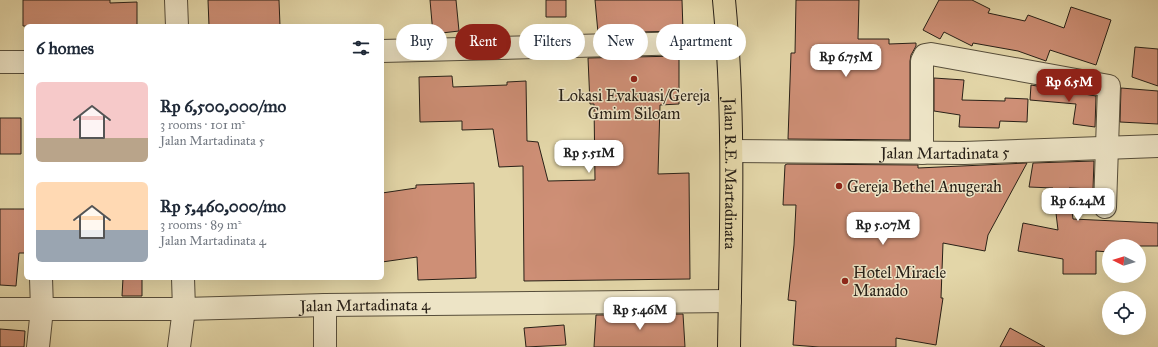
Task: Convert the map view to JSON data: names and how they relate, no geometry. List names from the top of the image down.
{
  "streets": {
    "highway": ["Jalan R.E. Martadinata"],
    "street": ["Jalan Martadinata 5", "Jalan Martadinata 4"]
  },
  "crossings": [
    ["Jalan Martadinata 5", "Jalan R.E. Martadinata"],
    ["Jalan R.E. Martadinata", "Jalan Martadinata 4"]
  ],
  "places": ["Lokasi Evakuasi/Gereja Gmim Siloam", "Gereja Bethel Anugerah", "Hotel Miracle Manado"],
  "north": "left",
  "page": {
    "chip": [
      "Buy",
      "Rent",
      "Filters",
      "New",
      "Apartment"
    ],
    "heading": "6 homes",
    "price": [
      "Rp 6.75M",
      "Rp 6.5M",
      "Rp 5.51M",
      "Rp 6.24M",
      "Rp 5.07M",
      "Rp 5.46M"
    ],
    "list": [
      {
        "name": "Rp 6,500,000/mo",
        "note": "3 rooms · 101 m² · Jalan Martadinata 5"
      },
      {
        "name": "Rp 5,460,000/mo",
        "note": "3 rooms · 89 m² · Jalan Martadinata 4"
      }
    ]
  }
}
